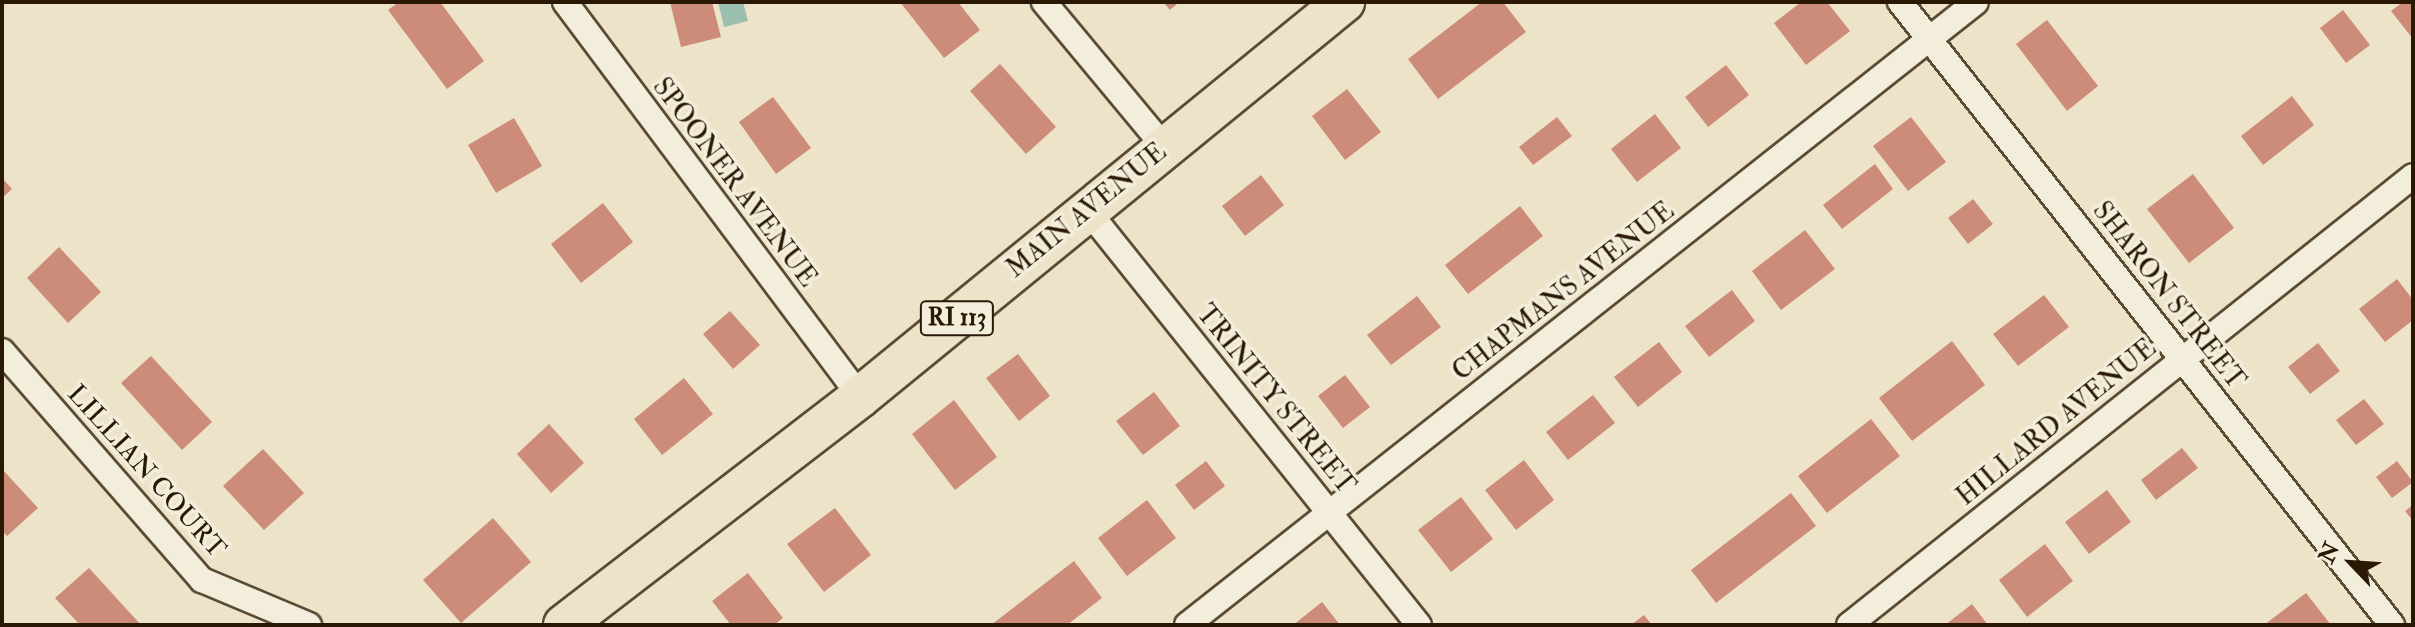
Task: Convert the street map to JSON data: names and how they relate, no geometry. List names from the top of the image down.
{
  "streets": {
    "main road": ["MAIN AVENUE", "RI 113"],
    "street": [
      "SPOONER AVENUE",
      "CHAPMANS AVENUE",
      "SHARON STREET",
      "TRINITY STREET",
      "HILLARD AVENUE",
      "LILLIAN COURT"
    ]
  },
  "crossings": [
    ["SPOONER AVENUE", "MAIN AVENUE"],
    ["MAIN AVENUE", "TRINITY STREET"],
    ["CHAPMANS AVENUE", "SHARON STREET"],
    ["CHAPMANS AVENUE", "TRINITY STREET"],
    ["SHARON STREET", "HILLARD AVENUE"]
  ],
  "north": "top left"
}
